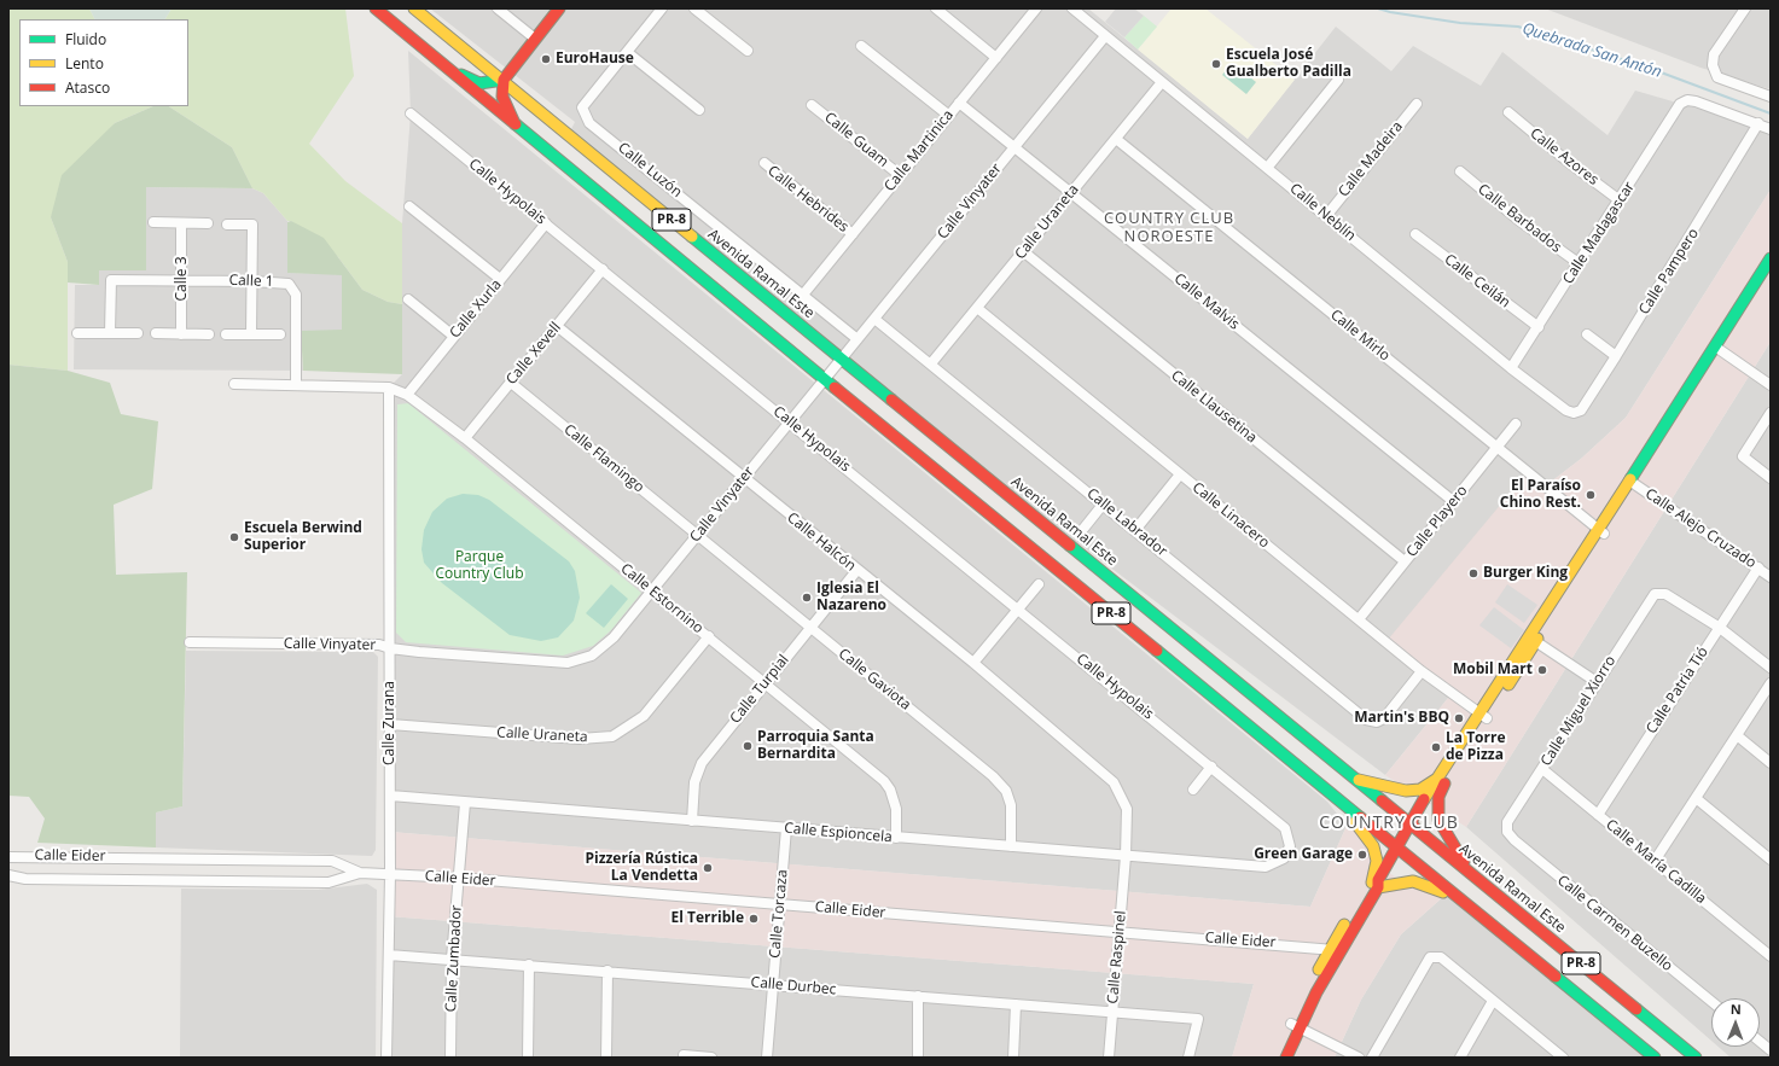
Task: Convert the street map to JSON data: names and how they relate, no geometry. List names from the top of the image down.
{
  "streets": {
    "main road": ["PR-8", "Avenida Ramal Este"],
    "street": [
      "Calle Guam",
      "Calle Martinica",
      "Calle Azores",
      "Calle Madeira",
      "Calle Luzón",
      "Calle Hypolais",
      "Calle Hebrides",
      "Calle Vinyater",
      "Calle Neblín",
      "Calle Barbados",
      "Calle Uraneta",
      "Calle Madagascar",
      "Calle Pampero",
      "Calle 3",
      "Calle 1",
      "Calle Ceilán",
      "Calle Malvis",
      "Calle Xurla",
      "Calle Mirlo",
      "Calle Xevell",
      "Calle Llausetina",
      "Calle Flamingo",
      "Calle Linacero",
      "Calle Playero",
      "Calle Labrador",
      "Calle Alejo Cruzado",
      "Calle Halcón",
      "Calle Estornino",
      "Calle Gaviota",
      "Calle Turpial",
      "Calle Patria Tió",
      "Calle Miguel Xiorro",
      "Calle Zurana",
      "Calle Espioncela",
      "Calle Eider",
      "Calle María Cadilla",
      "Calle Torcaza",
      "Calle Carmen Buzello",
      "Calle Raspinel",
      "Calle Zumbador",
      "Calle Durbec"
    ]
  },
  "crossings": [
    ["Calle Guam", "Calle Martinica"],
    ["Calle Martinica", "Calle Luzón"],
    ["Calle Martinica", "Calle Hebrides"],
    ["Calle Martinica", "Calle Malvis"],
    ["Calle Azores", "Calle Madagascar"],
    ["Calle Madeira", "Calle Neblín"],
    ["Calle Luzón", "Calle Vinyater"],
    ["Calle Hypolais", "Calle Vinyater"],
    ["Calle Hypolais", "Calle Xurla"],
    ["Calle Hypolais", "Calle Xevell"],
    ["Calle Hypolais", "Calle Espioncela"],
    ["Calle Vinyater", "Calle Neblín"],
    ["Calle Vinyater", "PR-8"],
    ["Calle Vinyater", "Avenida Ramal Este"],
    ["Calle Vinyater", "Calle Malvis"],
    ["Calle Vinyater", "Calle Flamingo"],
    ["Calle Vinyater", "Calle Labrador"],
    ["Calle Vinyater", "Calle Halcón"],
    ["Calle Vinyater", "Calle Estornino"],
    ["Calle Vinyater", "Calle Gaviota"],
    ["Calle Vinyater", "Calle Zurana"],
    ["Calle Neblín", "Calle Uraneta"],
    ["Calle Neblín", "Calle Madagascar"],
    ["Calle Neblín", "Calle Pampero"],
    ["Calle Barbados", "Calle Madagascar"],
    ["Calle Uraneta", "Calle Malvis"],
    ["Calle Uraneta", "Calle Mirlo"],
    ["Calle Uraneta", "Calle Llausetina"],
    ["Calle Uraneta", "Calle Linacero"],
    ["Calle Uraneta", "Calle Labrador"],
    ["Calle Uraneta", "Calle Estornino"],
    ["Calle Uraneta", "Calle Zurana"],
    ["Calle Madagascar", "Calle Pampero"],
    ["Calle Madagascar", "Calle Ceilán"],
    ["Calle 3", "Calle 1"],
    ["Calle Malvis", "Calle Playero"],
    ["Calle Xurla", "Calle Estornino"],
    ["Calle Mirlo", "Calle Playero"],
    ["Calle Xevell", "Calle Flamingo"],
    ["Calle Xevell", "Calle Halcón"],
    ["Calle Xevell", "Calle Estornino"],
    ["Calle Llausetina", "Calle Playero"],
    ["Calle Flamingo", "Calle Gaviota"],
    ["Calle Linacero", "Calle Playero"],
    ["Calle Linacero", "Calle Labrador"],
    ["Calle Alejo Cruzado", "Calle Patria Tió"],
    ["Calle Halcón", "Calle Turpial"],
    ["Calle Halcón", "Calle Espioncela"],
    ["Calle Halcón", "Calle Raspinel"],
    ["Calle Estornino", "Calle Turpial"],
    ["Calle Estornino", "Calle Zurana"],
    ["Calle Estornino", "Calle Espioncela"],
    ["Calle Gaviota", "Calle Turpial"],
    ["Calle Gaviota", "Calle Espioncela"],
    ["Calle Turpial", "Calle Espioncela"],
    ["Calle Patria Tió", "Calle Miguel Xiorro"],
    ["Calle Patria Tió", "Calle María Cadilla"],
    ["Calle Miguel Xiorro", "Calle María Cadilla"],
    ["Calle Miguel Xiorro", "Calle Carmen Buzello"],
    ["Calle Zurana", "Calle Espioncela"],
    ["Calle Zurana", "Calle Eider"],
    ["Calle Zurana", "Calle Durbec"],
    ["Calle Espioncela", "Calle Torcaza"],
    ["Calle Espioncela", "Calle Raspinel"],
    ["Calle Espioncela", "Calle Zumbador"],
    ["Calle Eider", "Calle Torcaza"],
    ["Calle Eider", "Calle Raspinel"],
    ["Calle Eider", "Calle Zumbador"],
    ["Calle Torcaza", "Calle Durbec"],
    ["Calle Raspinel", "Calle Durbec"],
    ["Calle Zumbador", "Calle Durbec"]
  ],
  "districts": ["COUNTRY CLUB NOROESTE", "COUNTRY CLUB"],
  "water": ["Quebrada San Antón"],
  "parks": ["Parque Country Club"],
  "places": [
    "EuroHause",
    "Escuela José Gualberto Padilla",
    "El Paraíso Chino Rest.",
    "Escuela Berwind Superior",
    "Burger King",
    "Iglesia El Nazareno",
    "Mobil Mart",
    "Martin's BBQ",
    "Parroquia Santa Bernardita",
    "La Torre de Pizza",
    "Green Garage",
    "Pizzería Rústica La Vendetta",
    "El Terrible"
  ],
  "legend": ["Fluido", "Lento", "Atasco"],
  "north": "top"
}
